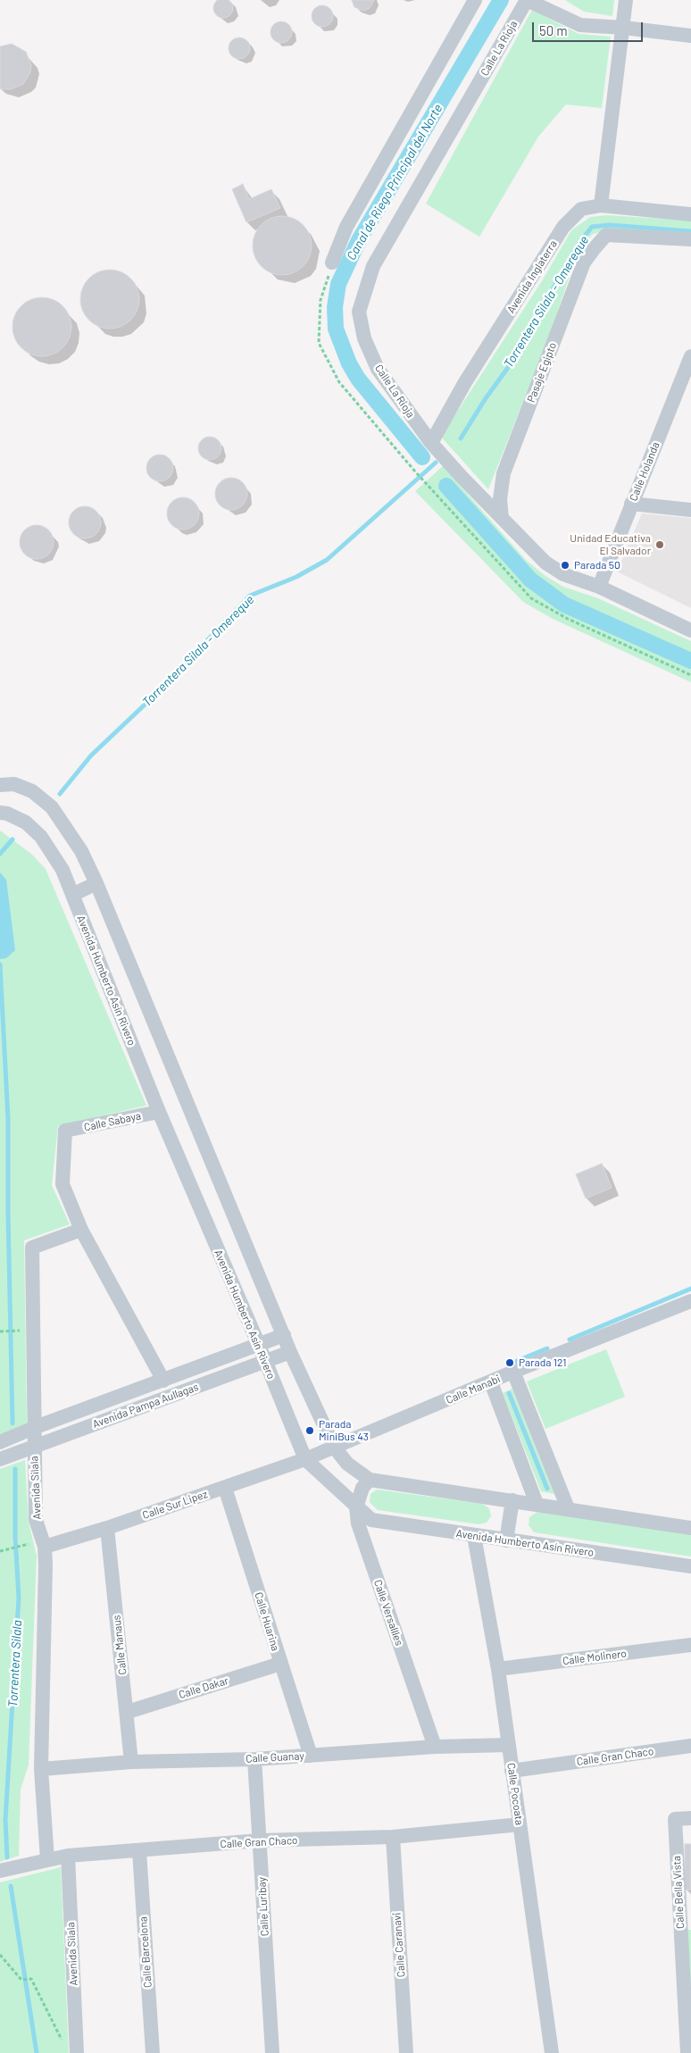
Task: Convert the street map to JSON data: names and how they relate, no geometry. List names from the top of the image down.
{
  "streets": {
    "street": [
      "Calle La Rioja",
      "Avenida Inglaterra",
      "Pasaje Egipto",
      "Calle Holanda",
      "Avenida Humberto Asín Rivero",
      "Calle Sabaya",
      "Calle Manabi",
      "Avenida Pampa Aullagas",
      "Avenida Silala",
      "Calle Sur Lipez",
      "Calle Versallles",
      "Calle Huarina",
      "Calle Manaus",
      "Calle Molinero",
      "Calle Dakar",
      "Calle Gran Chaco",
      "Calle Guanay",
      "Calle Pocoata",
      "Calle Bella Vista",
      "Calle Luribay",
      "Calle Caranavi",
      "Calle Barcelona"
    ]
  },
  "crossings": [
    ["Calle La Rioja", "Avenida Inglaterra"],
    ["Calle La Rioja", "Pasaje Egipto"],
    ["Calle La Rioja", "Calle Holanda"],
    ["Avenida Humberto Asín Rivero", "Calle Sabaya"],
    ["Avenida Humberto Asín Rivero", "Calle Manabi"],
    ["Avenida Humberto Asín Rivero", "Avenida Pampa Aullagas"],
    ["Avenida Humberto Asín Rivero", "Calle Sur Lipez"],
    ["Avenida Humberto Asín Rivero", "Calle Versallles"],
    ["Avenida Humberto Asín Rivero", "Calle Pocoata"],
    ["Calle Sabaya", "Avenida Silala"],
    ["Calle Manabi", "Calle Sur Lipez"],
    ["Avenida Pampa Aullagas", "Avenida Silala"],
    ["Avenida Silala", "Calle Sur Lipez"],
    ["Avenida Silala", "Calle Gran Chaco"],
    ["Avenida Silala", "Calle Guanay"],
    ["Calle Sur Lipez", "Calle Huarina"],
    ["Calle Sur Lipez", "Calle Manaus"],
    ["Calle Versallles", "Calle Guanay"],
    ["Calle Huarina", "Calle Dakar"],
    ["Calle Huarina", "Calle Guanay"],
    ["Calle Manaus", "Calle Dakar"],
    ["Calle Manaus", "Calle Guanay"],
    ["Calle Molinero", "Calle Pocoata"],
    ["Calle Gran Chaco", "Calle Pocoata"],
    ["Calle Gran Chaco", "Calle Luribay"],
    ["Calle Gran Chaco", "Calle Caranavi"],
    ["Calle Gran Chaco", "Calle Barcelona"],
    ["Calle Guanay", "Calle Pocoata"],
    ["Calle Guanay", "Calle Luribay"]
  ],
  "water": ["Canal de Riego Principal del Norte", "Torrentera Silala - Omereque", "Torrentera Silala"],
  "places": [
    "Unidad Educativa El Salvador",
    "Parada 50",
    "Parada 121",
    "Parada MiniBus 43"
  ],
  "scale_bar": "50 m"
}
